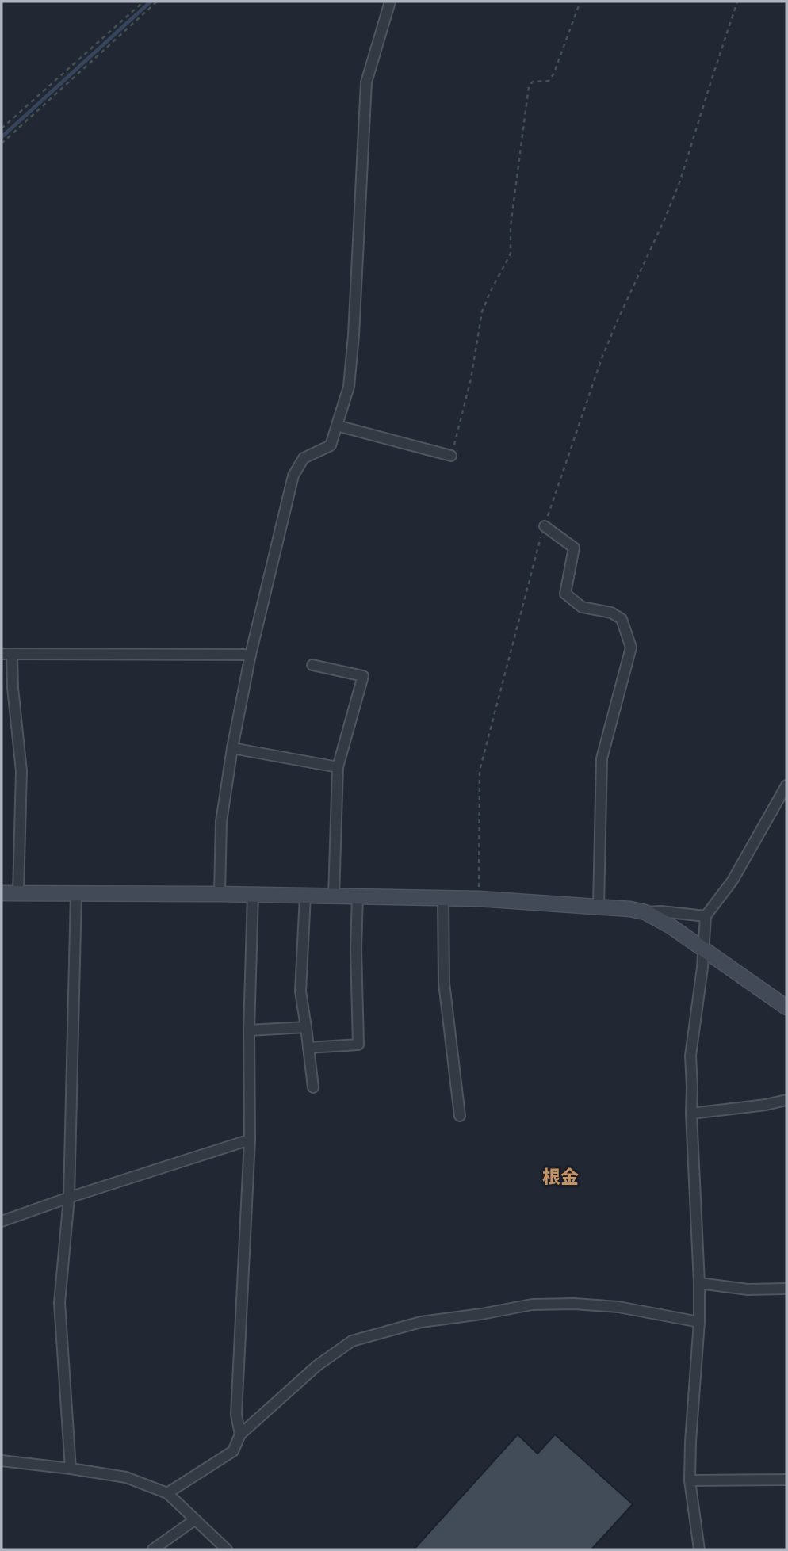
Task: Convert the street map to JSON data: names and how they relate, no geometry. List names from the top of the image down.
{
  "districts": ["根金"]
}
